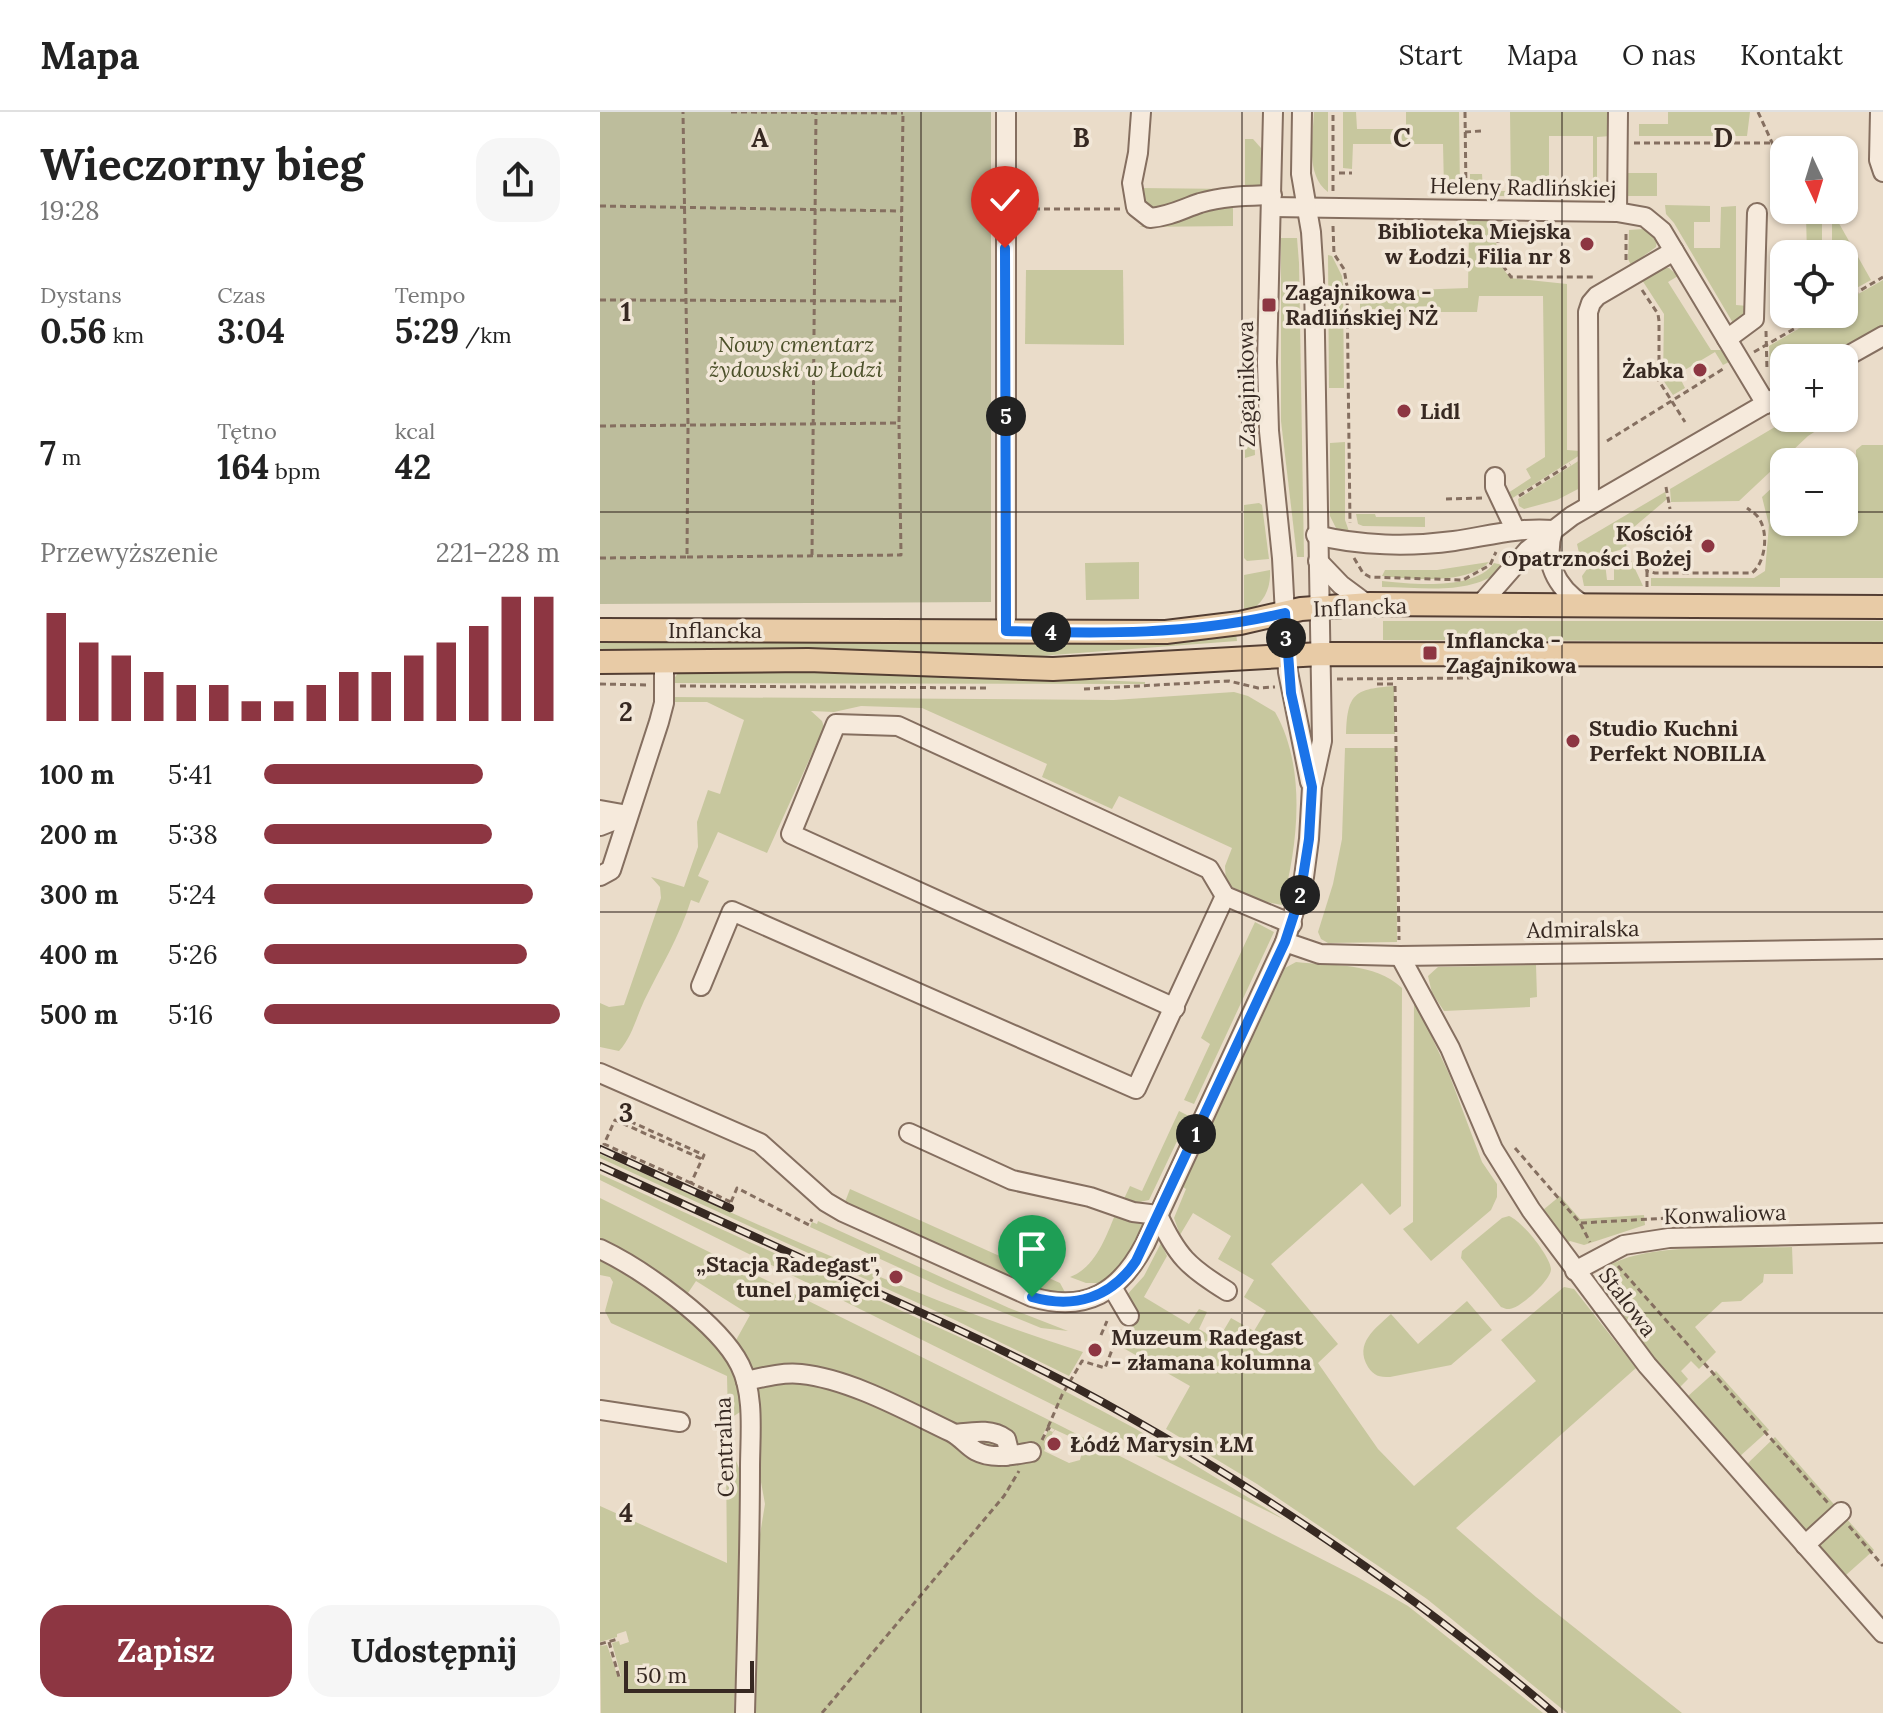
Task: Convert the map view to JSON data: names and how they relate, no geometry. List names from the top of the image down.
{
  "streets": {
    "main road": ["Inflancka"],
    "street": [
      "Heleny Radlińskiej",
      "Zagajnikowa",
      "Admiralska",
      "Konwaliowa",
      "Stalowa",
      "Centralna"
    ]
  },
  "crossings": [
    ["Heleny Radlińskiej", "Zagajnikowa"],
    ["Zagajnikowa", "Inflancka"],
    ["Admiralska", "Stalowa"],
    ["Konwaliowa", "Stalowa"]
  ],
  "parks": ["Nowy cmentarz żydowski w Łodzi"],
  "places": {
    "other": [
      "Biblioteka Miejska w Łodzi, Filia nr 8",
      "Żabka",
      "Lidl",
      "Kościół Opatrzności Bożej",
      "Studio Kuchni Perfekt NOBILIA",
      "„Stacja Radegast\", tunel pamięci",
      "Muzeum Radegast - złamana kolumna",
      "Łódź Marysin ŁM"
    ],
    "transit": ["Zagajnikowa - Radlińskiej NŻ", "Inflancka - Zagajnikowa"]
  },
  "scale_bar": "50 m",
  "north": "bottom",
  "page": {
    "header": "Mapa",
    "nav": [
      "Start",
      "Mapa",
      "O nas",
      "Kontakt"
    ],
    "heading": ["Wieczorny bieg", "19:28"],
    "map_buttons": ["+", "−"],
    "stats": [
      ["Dystans", "0.56 km"],
      ["Czas", "3:04"],
      ["Tempo", "5:29 /km"],
      ["7 m"],
      ["Tętno", "164 bpm"],
      ["kcal", "42"]
    ],
    "pins": [
      "5",
      "4",
      "3",
      "2",
      "1"
    ],
    "chart": ["Przewyższenie", "221–228 m"],
    "list": [
      {
        "name": "100 m",
        "note": "5:41"
      },
      {
        "name": "200 m",
        "note": "5:38"
      },
      {
        "name": "300 m",
        "note": "5:24"
      },
      {
        "name": "400 m",
        "note": "5:26"
      },
      {
        "name": "500 m",
        "note": "5:16"
      }
    ],
    "buttons": ["Zapisz", "Udostępnij"],
    "scale": "50 m"
  },
  "grid": {
    "columns": [
      "A",
      "B",
      "C",
      "D"
    ],
    "rows": [
      "1",
      "2",
      "3",
      "4"
    ]
  }
}
